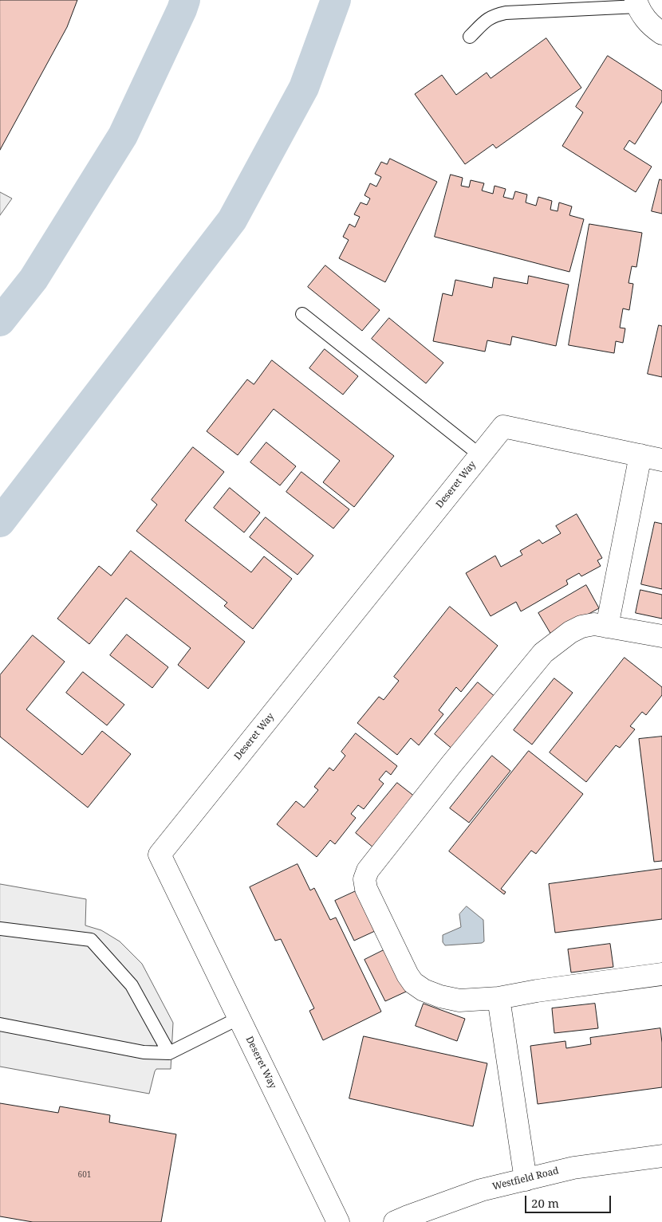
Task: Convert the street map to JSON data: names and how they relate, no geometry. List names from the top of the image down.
{
  "streets": {
    "street": ["Deseret Way", "Westfield Road"]
  },
  "house_numbers": ["601"],
  "scale_bar": "20 m"
}
